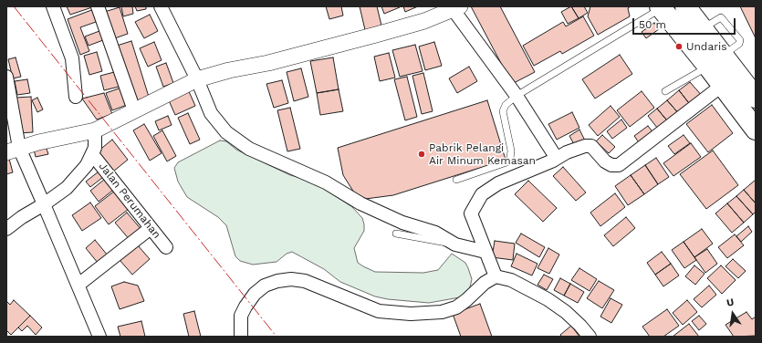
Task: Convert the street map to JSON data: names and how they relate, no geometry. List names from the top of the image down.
{
  "streets": {
    "street": ["Jalan Perumahan"]
  },
  "places": ["Undaris", "Pabrik Pelangi Air Minum Kemasan"],
  "scale_bar": "50 m",
  "north": "top"
}
